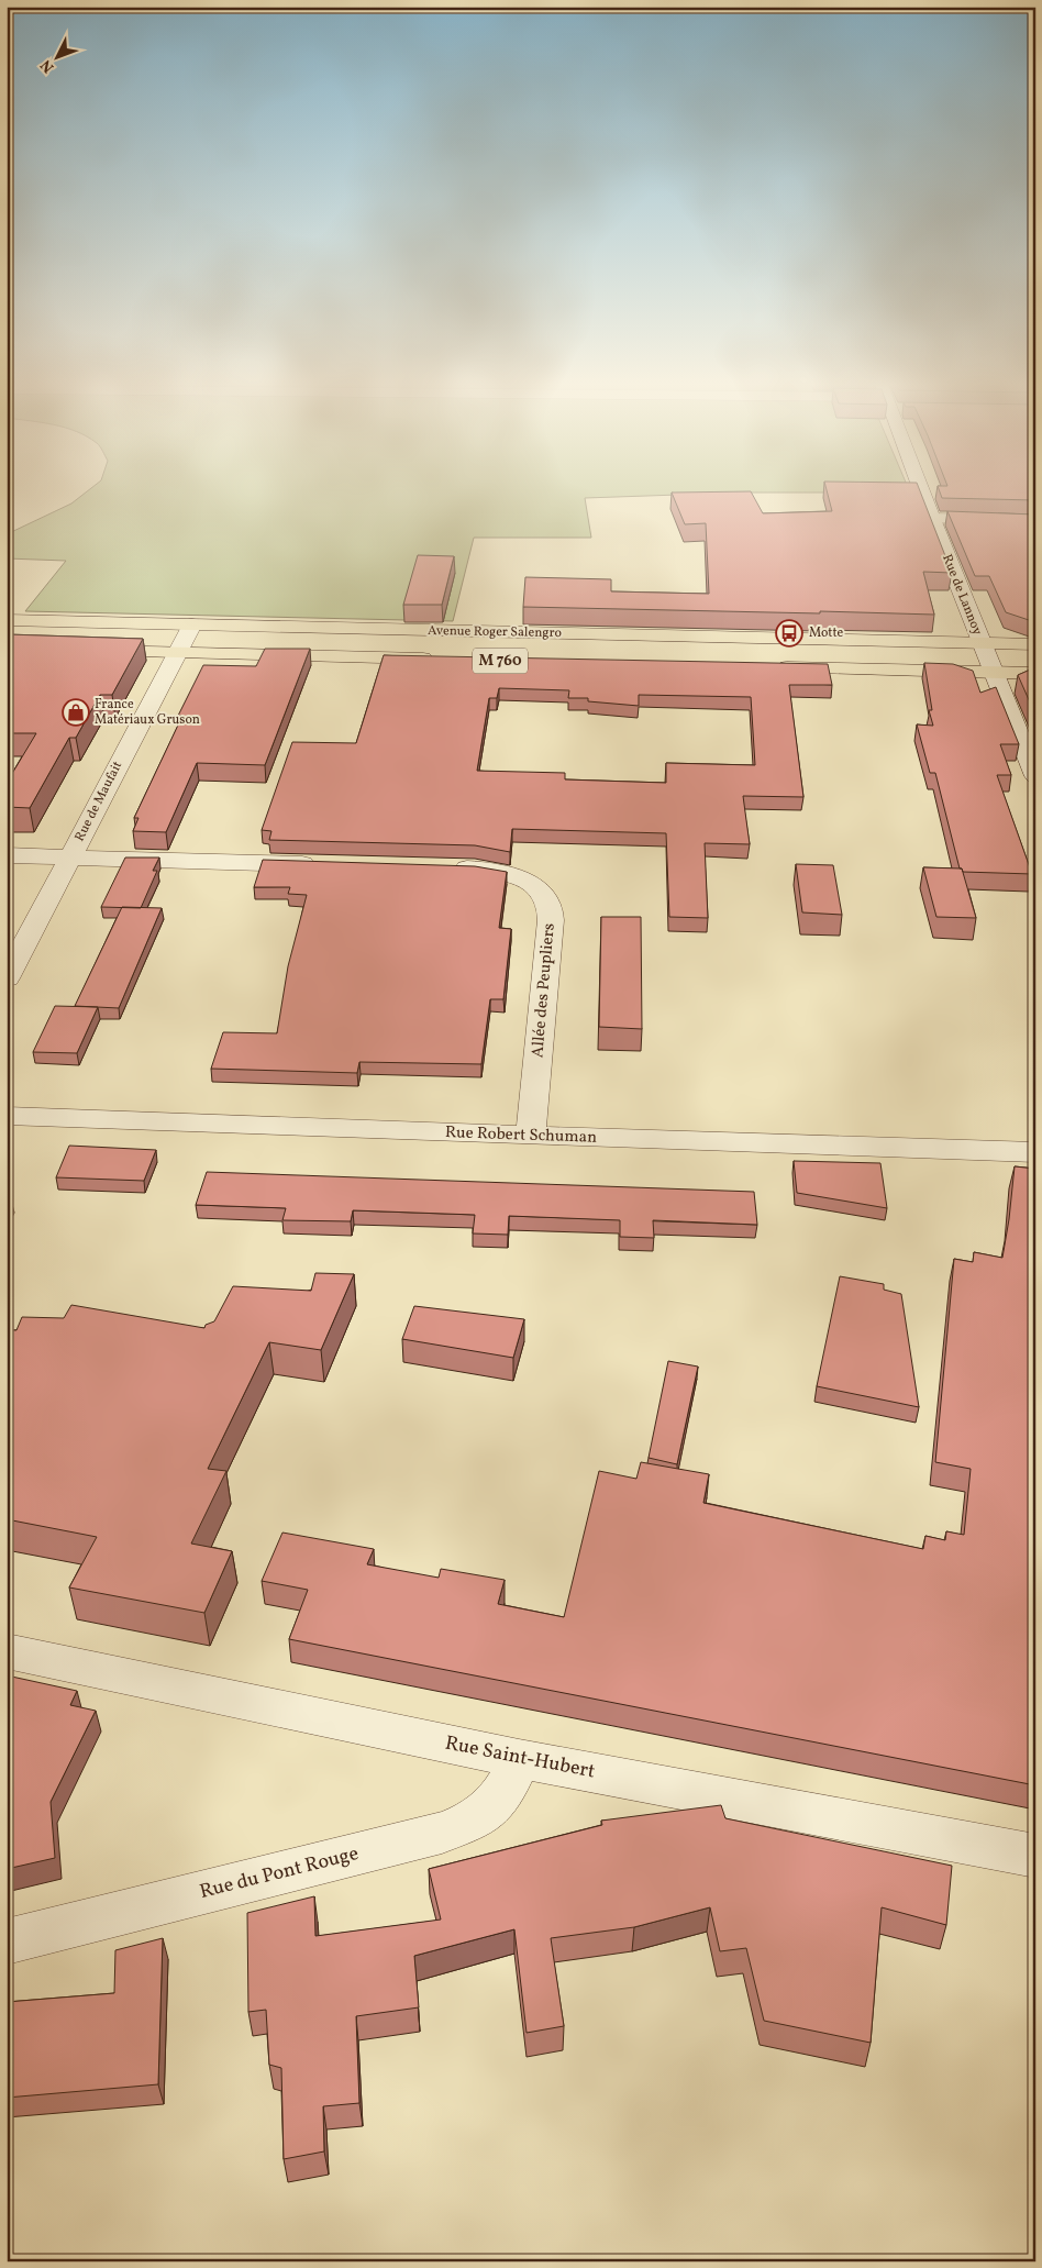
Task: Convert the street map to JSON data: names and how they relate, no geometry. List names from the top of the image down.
{
  "streets": {
    "main road": ["Avenue Roger Salengro", "M 760"],
    "street": [
      "Rue de Lannoy",
      "Rue de Maufait",
      "Allée des Peupliers",
      "Rue Robert Schuman",
      "Rue Saint-Hubert",
      "Rue du Pont Rouge"
    ]
  },
  "crossings": [
    ["Rue de Lannoy", "Avenue Roger Salengro"],
    ["Rue de Lannoy", "M 760"],
    ["Avenue Roger Salengro", "M 760"],
    ["Avenue Roger Salengro", "Rue de Maufait"],
    ["Allée des Peupliers", "Rue Robert Schuman"],
    ["Rue Saint-Hubert", "Rue du Pont Rouge"]
  ],
  "places": {
    "bus stop": ["Motte"],
    "shop": ["France Matériaux Gruson"]
  },
  "north": "bottom left"
}
